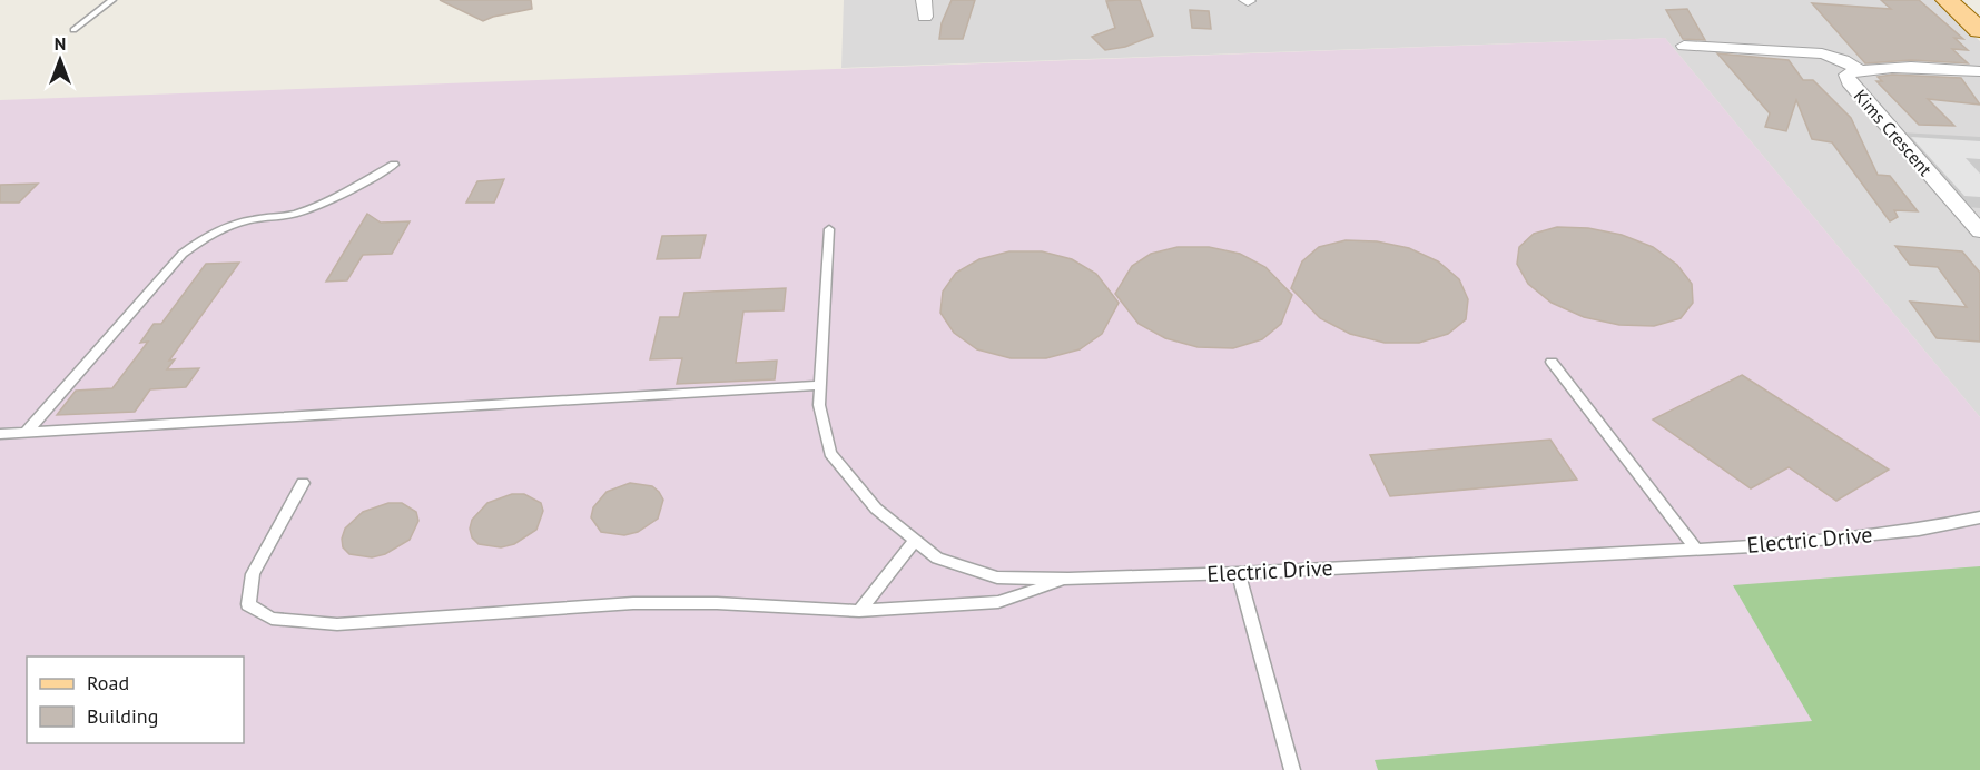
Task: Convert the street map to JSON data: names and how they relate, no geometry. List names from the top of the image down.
{
  "streets": {
    "street": ["Kims Crescent"],
    "lane": ["Electric Drive"]
  },
  "legend": ["Road", "Building"],
  "north": "top"
}
